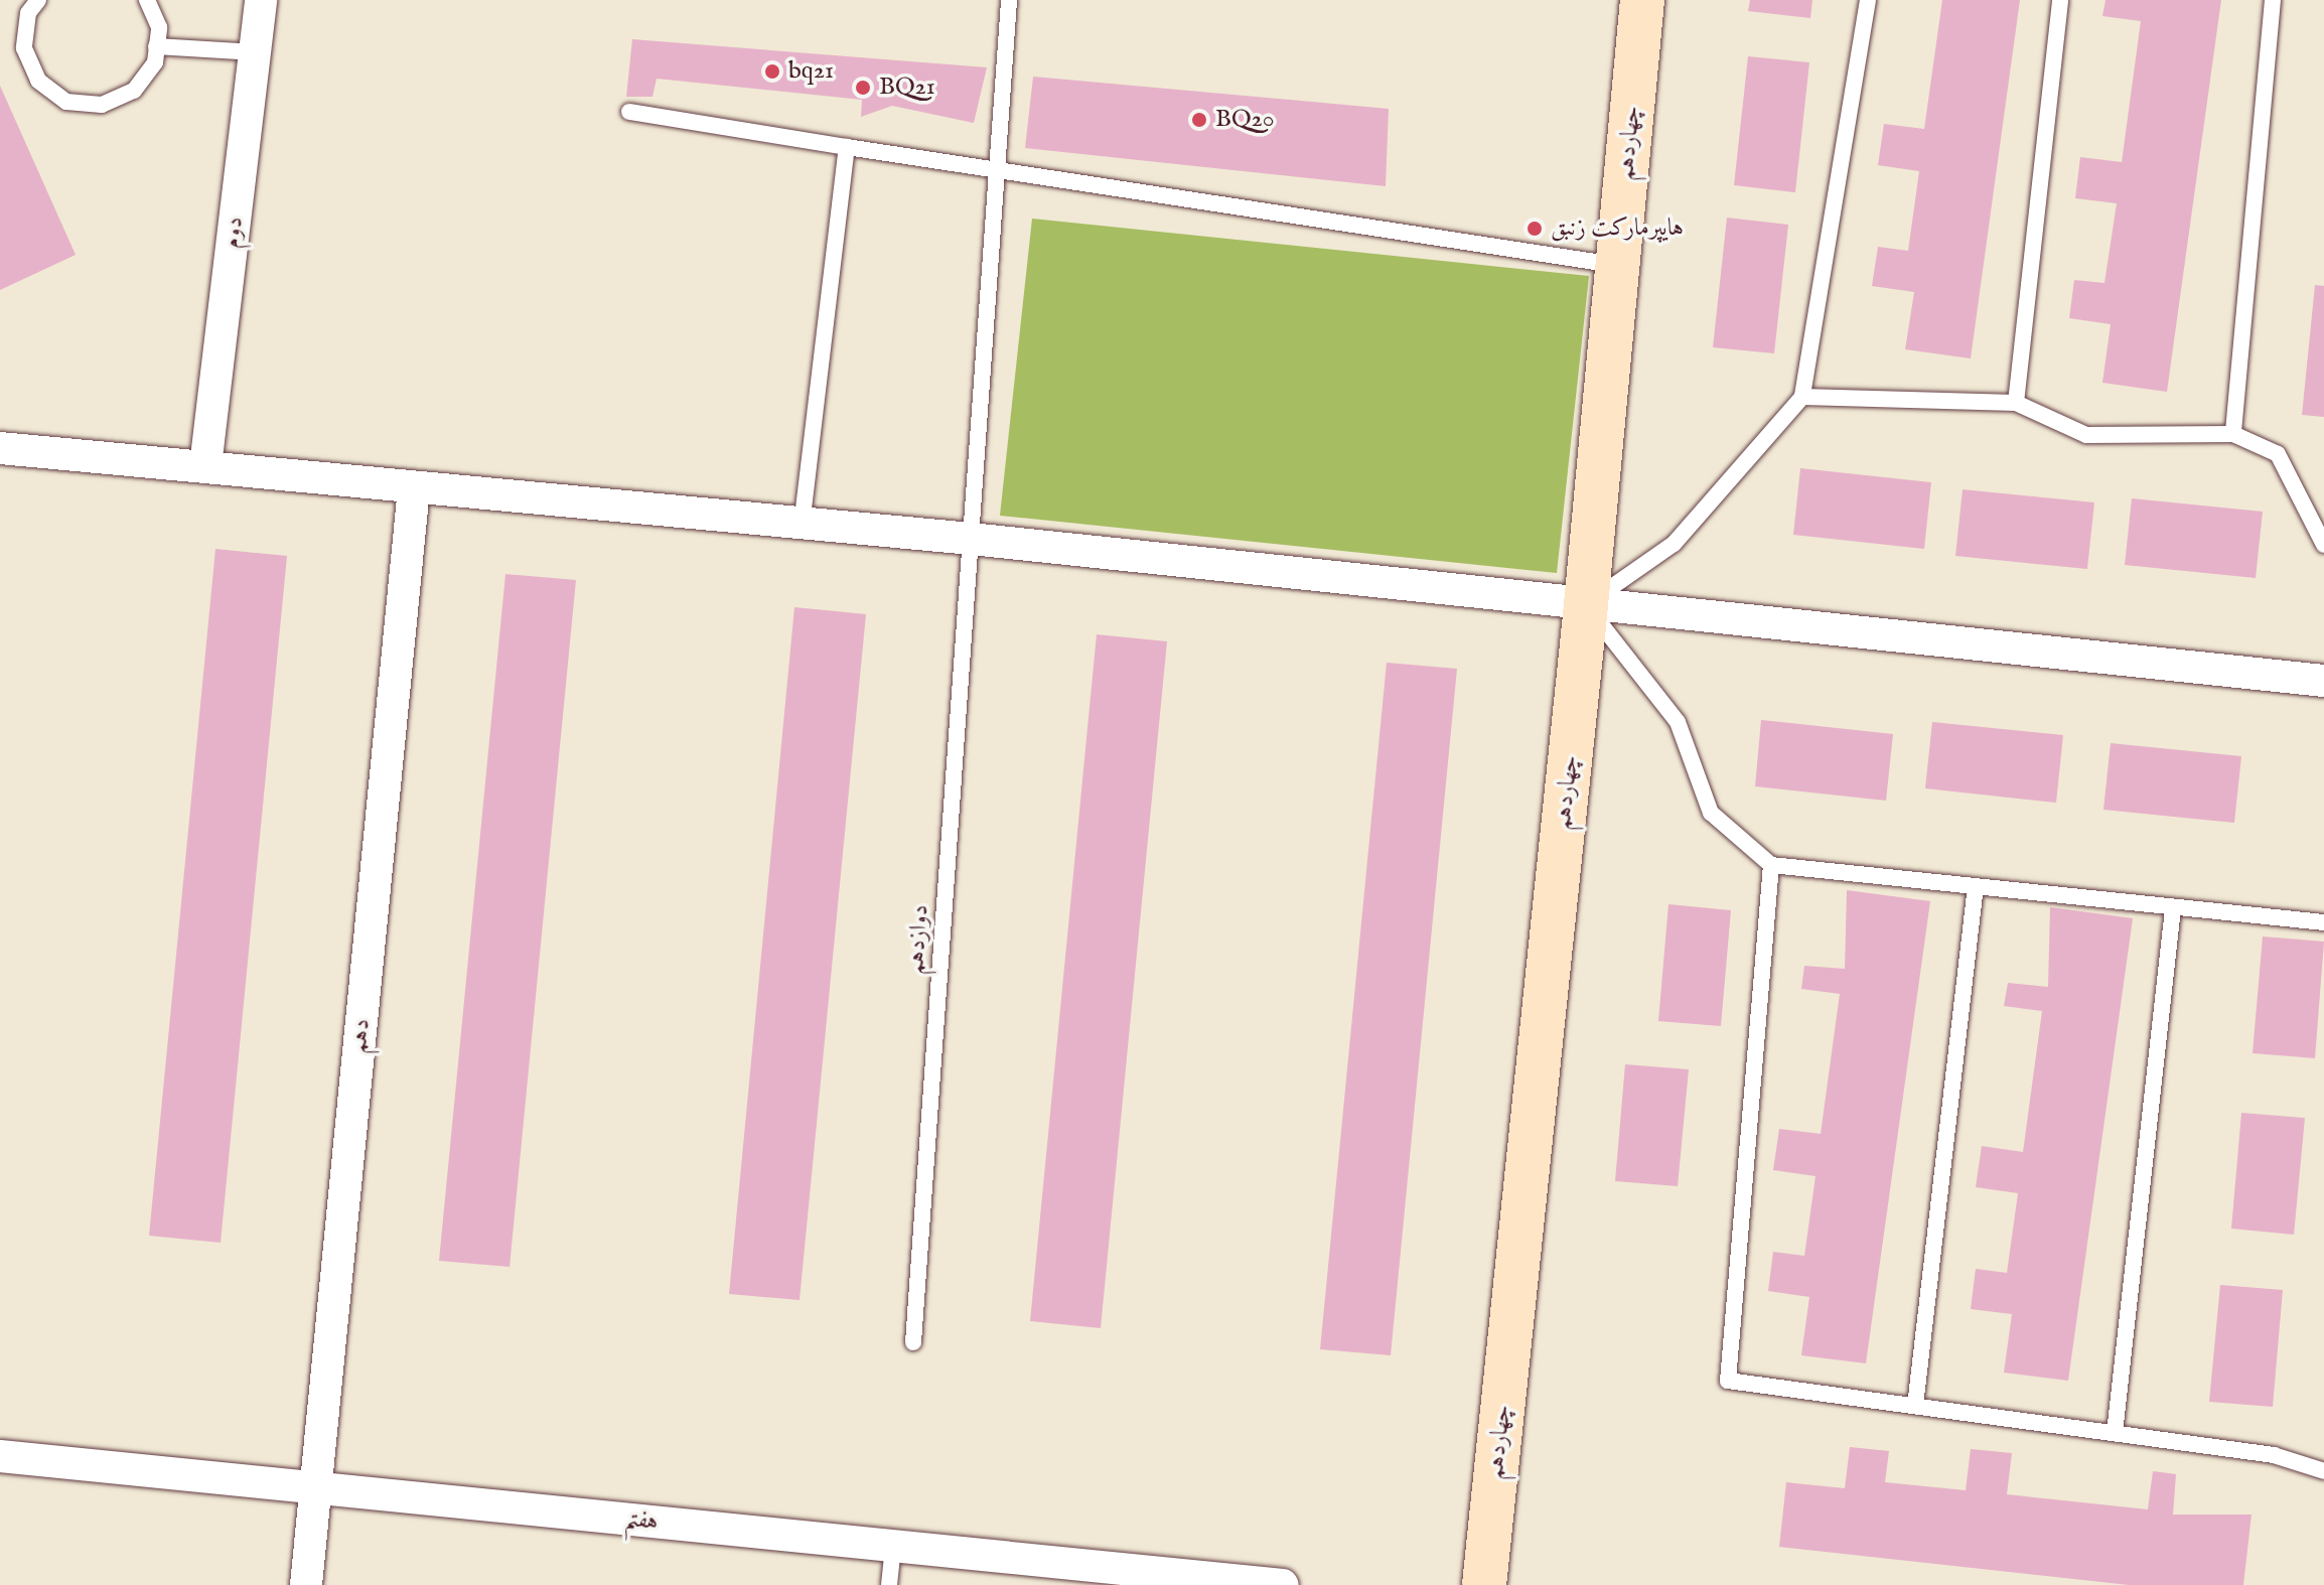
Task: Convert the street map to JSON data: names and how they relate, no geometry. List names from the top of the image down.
{
  "streets": {
    "main road": ["چهاردهم"],
    "street": ["دوم", "دهم", "هفتم"],
    "lane": ["دوازدهم"]
  },
  "crossings": [
    ["دهم", "هفتم"]
  ],
  "places": [
    "bq21",
    "BQ21",
    "BQ20",
    "هایپرمارکت زنبق"
  ]
}
